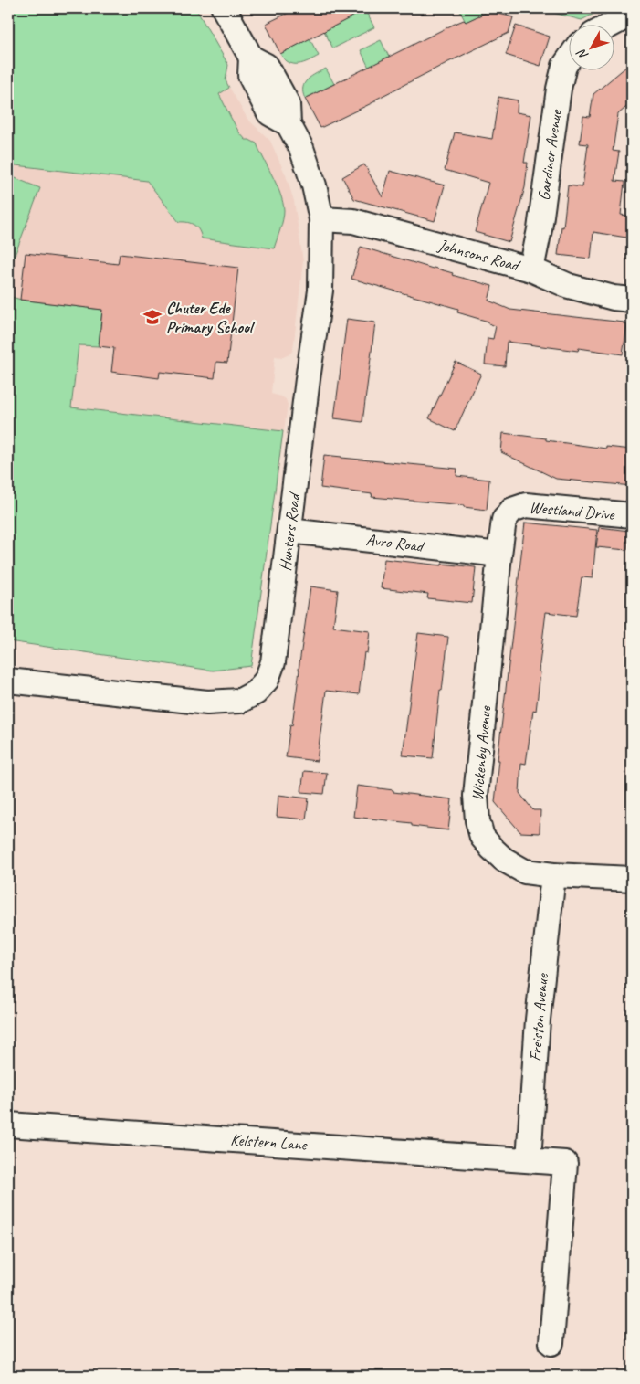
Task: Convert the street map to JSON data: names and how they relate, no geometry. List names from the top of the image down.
{
  "streets": {
    "street": [
      "Gardiner Avenue",
      "Johnsons Road",
      "Westland Drive",
      "Hunters Road",
      "Avro Road",
      "Wickenby Avenue",
      "Freiston Avenue",
      "Kelstern Lane"
    ]
  },
  "crossings": [
    ["Gardiner Avenue", "Johnsons Road"],
    ["Johnsons Road", "Hunters Road"],
    ["Westland Drive", "Wickenby Avenue"],
    ["Hunters Road", "Avro Road"],
    ["Avro Road", "Wickenby Avenue"],
    ["Wickenby Avenue", "Freiston Avenue"],
    ["Freiston Avenue", "Kelstern Lane"]
  ],
  "places": {
    "school or university": ["Chuter Ede Primary School"]
  },
  "north": "bottom left"
}
